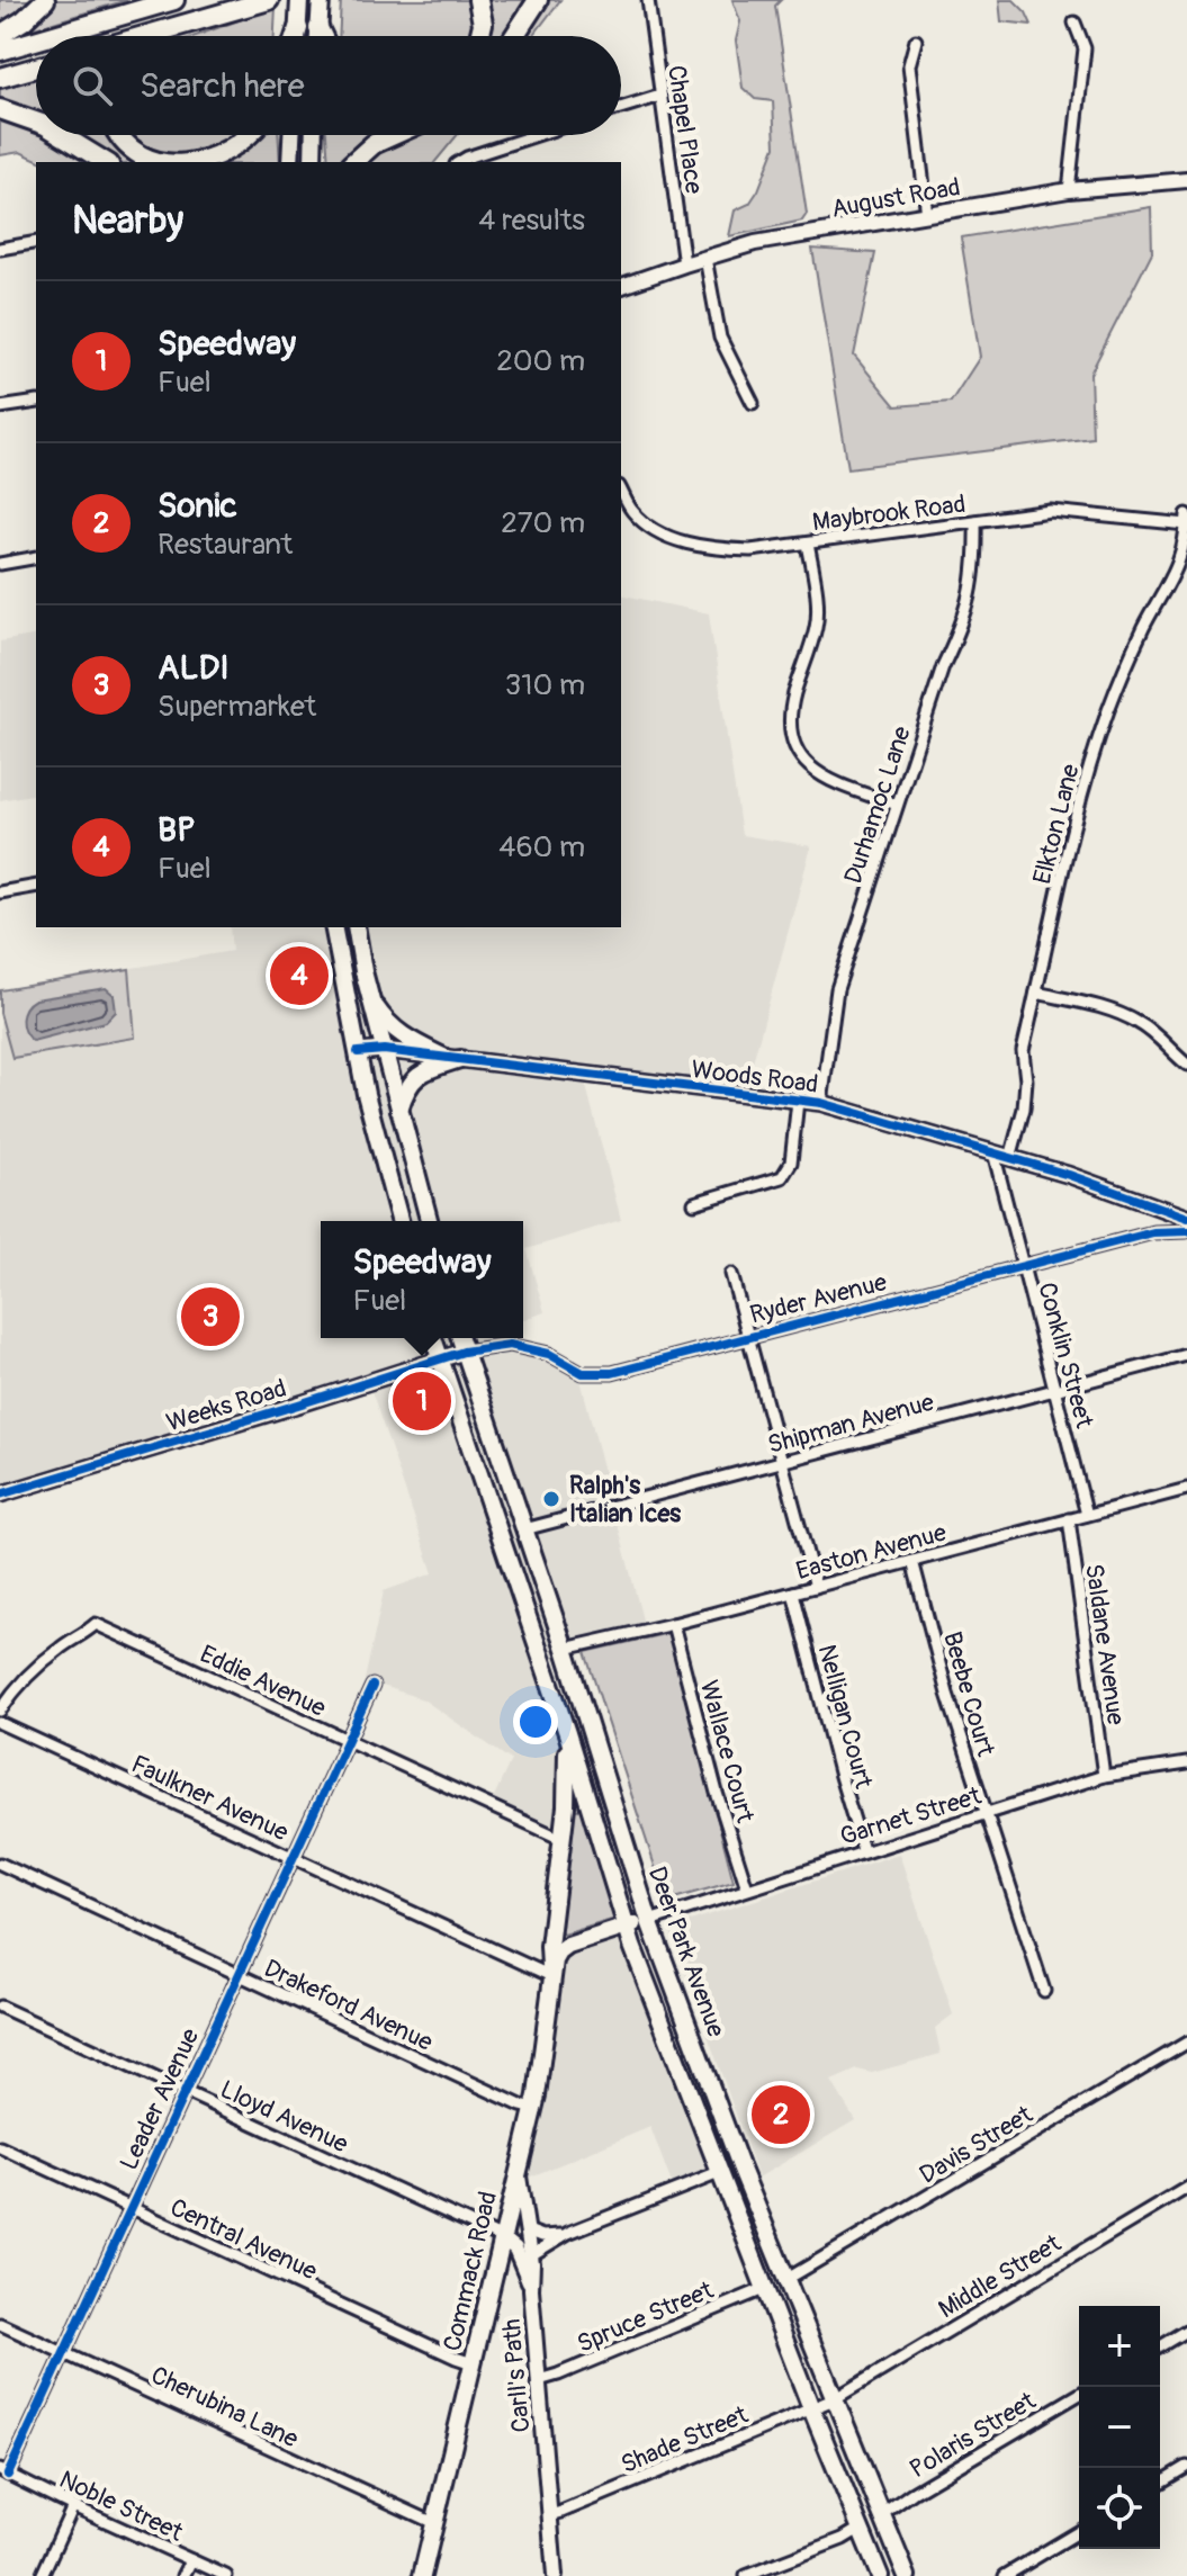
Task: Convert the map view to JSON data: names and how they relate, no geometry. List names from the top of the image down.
{
  "streets": {
    "main road": ["Deer Park Avenue", "Commack Road"],
    "street": [
      "Chapel Place",
      "August Road",
      "Maybrook Road",
      "Durhamoc Lane",
      "Elkton Lane",
      "Woods Road",
      "Ryder Avenue",
      "Conklin Street",
      "Weeks Road",
      "Shipman Avenue",
      "Easton Avenue",
      "Saldane Avenue",
      "Eddie Avenue",
      "Beebe Court",
      "Nelligan Court",
      "Wallace Court",
      "Faulkner Avenue",
      "Garnet Street",
      "Drakeford Avenue",
      "Leader Avenue",
      "Lloyd Avenue",
      "Davis Street",
      "Central Avenue",
      "Middle Street",
      "Spruce Street",
      "Carll's Path",
      "Cherubina Lane",
      "Polaris Street",
      "Shade Street",
      "Noble Street"
    ]
  },
  "crossings": [
    ["Chapel Place", "August Road"],
    ["Maybrook Road", "Durhamoc Lane"],
    ["Maybrook Road", "Elkton Lane"],
    ["Durhamoc Lane", "Woods Road"],
    ["Elkton Lane", "Woods Road"],
    ["Woods Road", "Conklin Street"],
    ["Ryder Avenue", "Conklin Street"],
    ["Ryder Avenue", "Weeks Road"],
    ["Ryder Avenue", "Deer Park Avenue"],
    ["Conklin Street", "Shipman Avenue"],
    ["Conklin Street", "Easton Avenue"],
    ["Weeks Road", "Deer Park Avenue"],
    ["Shipman Avenue", "Deer Park Avenue"],
    ["Easton Avenue", "Saldane Avenue"],
    ["Easton Avenue", "Beebe Court"],
    ["Easton Avenue", "Nelligan Court"],
    ["Easton Avenue", "Wallace Court"],
    ["Easton Avenue", "Deer Park Avenue"],
    ["Saldane Avenue", "Garnet Street"],
    ["Eddie Avenue", "Leader Avenue"],
    ["Eddie Avenue", "Commack Road"],
    ["Beebe Court", "Garnet Street"],
    ["Nelligan Court", "Garnet Street"],
    ["Wallace Court", "Garnet Street"],
    ["Faulkner Avenue", "Leader Avenue"],
    ["Faulkner Avenue", "Commack Road"],
    ["Garnet Street", "Deer Park Avenue"],
    ["Deer Park Avenue", "Davis Street"],
    ["Deer Park Avenue", "Commack Road"],
    ["Deer Park Avenue", "Middle Street"],
    ["Deer Park Avenue", "Spruce Street"],
    ["Deer Park Avenue", "Polaris Street"],
    ["Deer Park Avenue", "Shade Street"],
    ["Drakeford Avenue", "Leader Avenue"],
    ["Drakeford Avenue", "Commack Road"],
    ["Leader Avenue", "Lloyd Avenue"],
    ["Leader Avenue", "Central Avenue"],
    ["Leader Avenue", "Cherubina Lane"],
    ["Leader Avenue", "Noble Street"],
    ["Lloyd Avenue", "Commack Road"],
    ["Central Avenue", "Commack Road"],
    ["Commack Road", "Carll's Path"],
    ["Commack Road", "Cherubina Lane"],
    ["Middle Street", "Shade Street"],
    ["Spruce Street", "Carll's Path"],
    ["Carll's Path", "Shade Street"]
  ],
  "places": ["Ralph's Italian Ices"],
  "page": {
    "search": "Search here",
    "heading": ["Nearby", "4 results"],
    "list": [
      {
        "mark": "1",
        "name": "Speedway",
        "note": "Fuel",
        "value": "200 m"
      },
      {
        "mark": "2",
        "name": "Sonic",
        "note": "Restaurant",
        "value": "270 m"
      },
      {
        "mark": "3",
        "name": "ALDI",
        "note": "Supermarket",
        "value": "310 m"
      },
      {
        "mark": "4",
        "name": "BP",
        "note": "Fuel",
        "value": "460 m"
      }
    ],
    "pins": [
      "4",
      "3",
      "1",
      "2"
    ],
    "popup": ["Speedway", "Fuel"],
    "map_buttons": ["+", "−"]
  }
}
